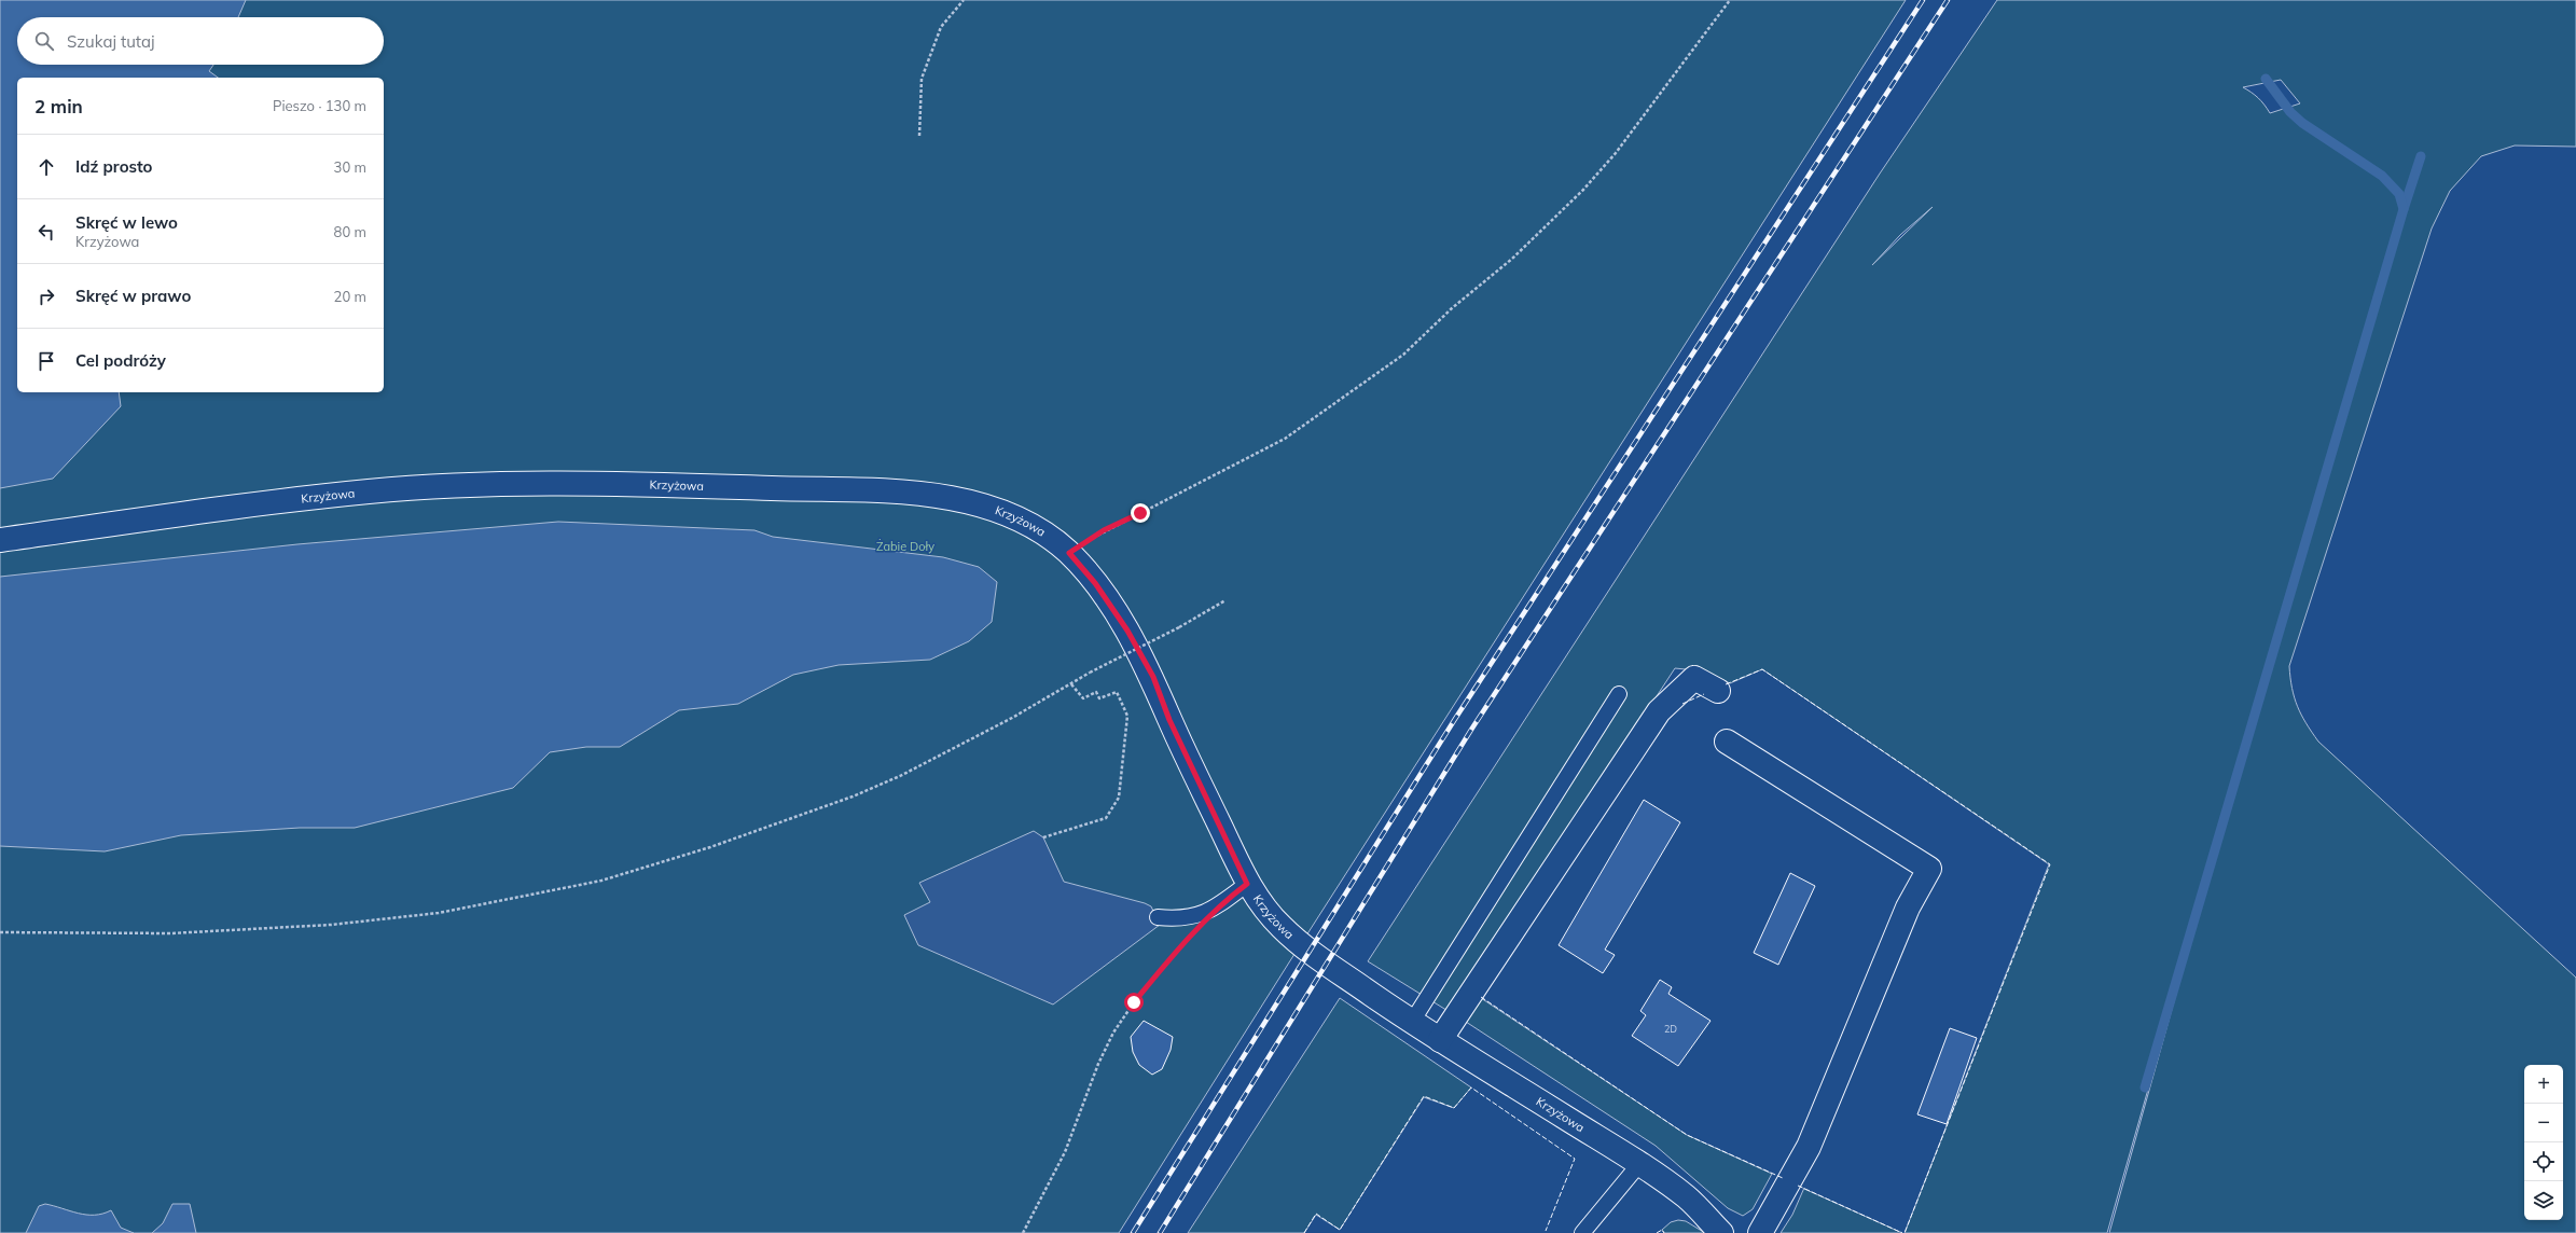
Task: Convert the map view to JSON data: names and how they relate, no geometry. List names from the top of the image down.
{
  "streets": {
    "street": ["Krzyżowa"]
  },
  "parks": ["Żabie Doły"],
  "house_numbers": ["2D"],
  "page": {
    "search": "Szukaj tutaj",
    "heading": ["2 min", "Pieszo · 130 m"],
    "list": [
      ["Idź prosto", "30 m"],
      ["Skręć w lewo", "Krzyżowa", "80 m"],
      ["Skręć w prawo", "20 m"],
      "Cel podróży"
    ],
    "map_buttons": ["+", "−"]
  }
}
